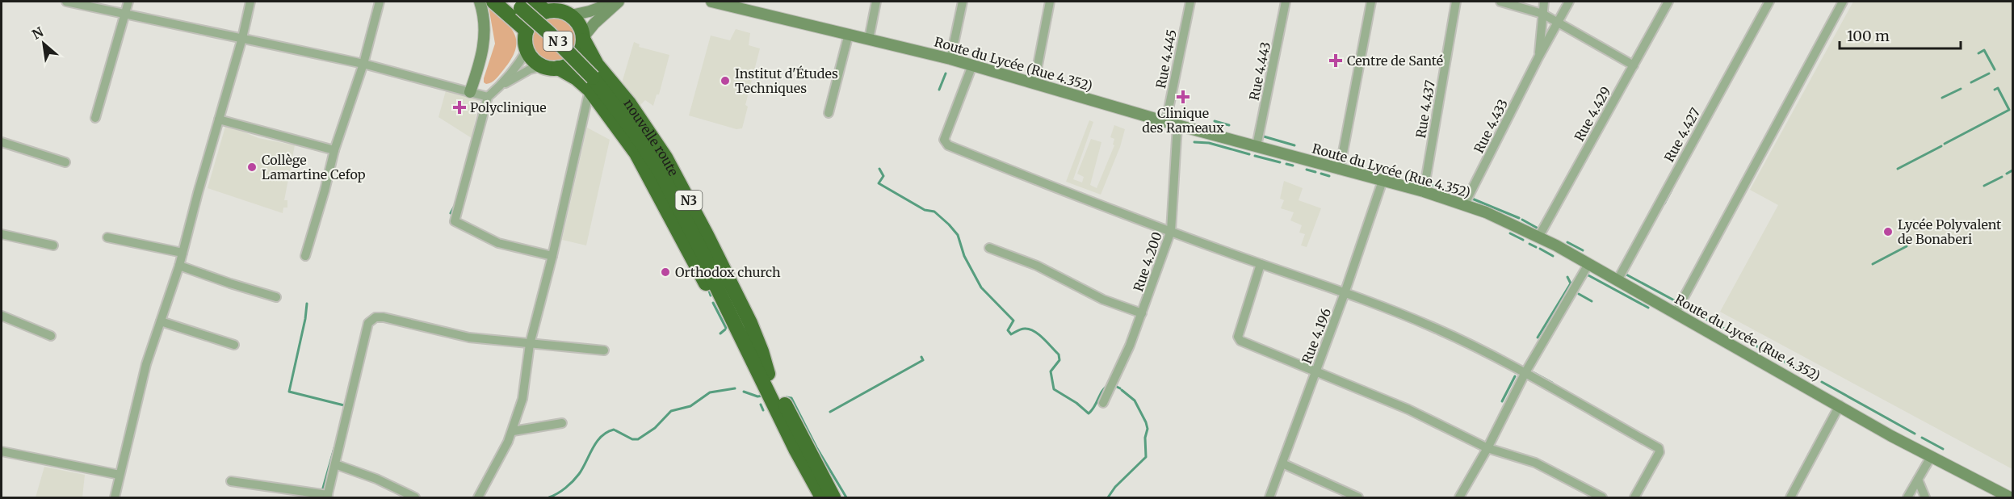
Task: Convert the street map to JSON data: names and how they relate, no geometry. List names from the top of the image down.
{
  "streets": {
    "highway": ["N 3", "nouvelle route", "N3"],
    "main road": ["Route du Lycée (Rue 4.352)"],
    "street": [
      "Rue 4.445",
      "Rue 4.443",
      "Rue 4.437",
      "Rue 4.429",
      "Rue 4.433",
      "Rue 4.427",
      "Rue 4.200",
      "Rue 4.196"
    ]
  },
  "crossings": [
    ["N 3", "nouvelle route"],
    ["Rue 4.445", "Route du Lycée (Rue 4.352)"],
    ["Rue 4.445", "Rue 4.200"],
    ["Route du Lycée (Rue 4.352)", "Rue 4.443"],
    ["Route du Lycée (Rue 4.352)", "Rue 4.437"],
    ["Route du Lycée (Rue 4.352)", "Rue 4.429"],
    ["Route du Lycée (Rue 4.352)", "Rue 4.433"],
    ["Route du Lycée (Rue 4.352)", "Rue 4.427"],
    ["Route du Lycée (Rue 4.352)", "Rue 4.200"],
    ["Route du Lycée (Rue 4.352)", "Rue 4.196"]
  ],
  "places": {
    "health": ["Centre de Santé", "Clinique des Rameaux", "Polyclinique"],
    "other": [
      "Institut d'Études Techniques",
      "Collège Lamartine Cefop",
      "Lycée Polyvalent de Bonaberi",
      "Orthodox church"
    ]
  },
  "scale_bar": "100 m",
  "north": "top left"
}
